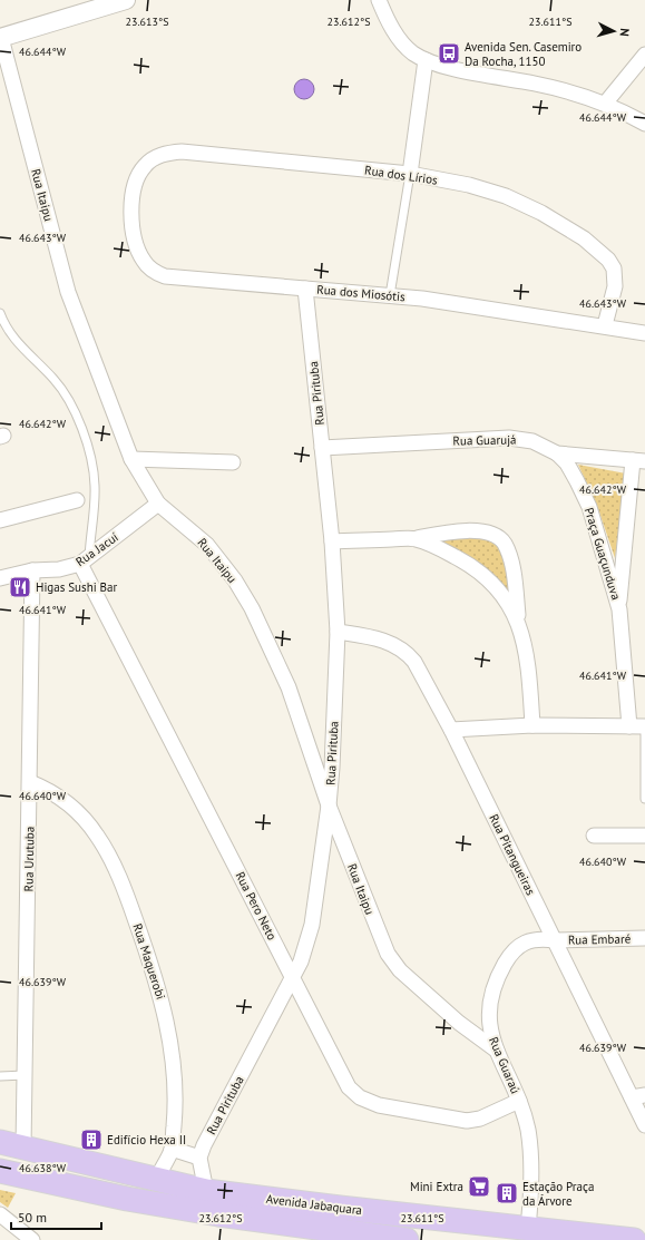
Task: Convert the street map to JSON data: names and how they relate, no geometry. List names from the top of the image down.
{
  "streets": {
    "main road": ["Avenida Jabaquara"],
    "street": [
      "Rua dos Lírios",
      "Rua Itaipu",
      "Rua dos Miosótis",
      "Rua Pirituba",
      "Rua Guarujá",
      "Rua Jacuí",
      "Praça Guaçunduva",
      "Rua Pitangueiras",
      "Rua Urutuba",
      "Rua Pero Neto",
      "Rua Embaré",
      "Rua Maquerobi",
      "Rua Guaraú"
    ]
  },
  "crossings": [
    ["Rua dos Lírios", "Rua dos Miosótis"],
    ["Rua Itaipu", "Rua Pirituba"],
    ["Rua Itaipu", "Rua Jacuí"],
    ["Rua Itaipu", "Rua Guaraú"],
    ["Rua dos Miosótis", "Rua Pirituba"],
    ["Rua Pirituba", "Rua Guarujá"],
    ["Rua Pirituba", "Rua Pitangueiras"],
    ["Rua Pirituba", "Rua Pero Neto"],
    ["Rua Guarujá", "Praça Guaçunduva"],
    ["Rua Jacuí", "Rua Urutuba"],
    ["Rua Jacuí", "Rua Pero Neto"],
    ["Rua Pitangueiras", "Rua Embaré"],
    ["Rua Pitangueiras", "Rua Guaraú"],
    ["Rua Urutuba", "Rua Maquerobi"],
    ["Rua Urutuba", "Avenida Jabaquara"],
    ["Rua Pero Neto", "Rua Guaraú"],
    ["Rua Embaré", "Rua Guaraú"],
    ["Rua Maquerobi", "Avenida Jabaquara"],
    ["Rua Guaraú", "Avenida Jabaquara"]
  ],
  "places": {
    "bus stop": ["Avenida Sen. Casemiro Da Rocha, 1150"],
    "restaurant": ["Higas Sushi Bar"],
    "building": ["Edifício Hexa II", "Estação Praça da Árvore"],
    "supermarket": ["Mini Extra"]
  },
  "scale_bar": "50 m",
  "north": "right",
  "coordinates": [
    "23.613°S",
    "23.612°S",
    "23.611°S",
    "46.644°W",
    "46.643°W",
    "46.642°W",
    "46.641°W",
    "46.640°W",
    "46.639°W",
    "46.638°W"
  ]
}
